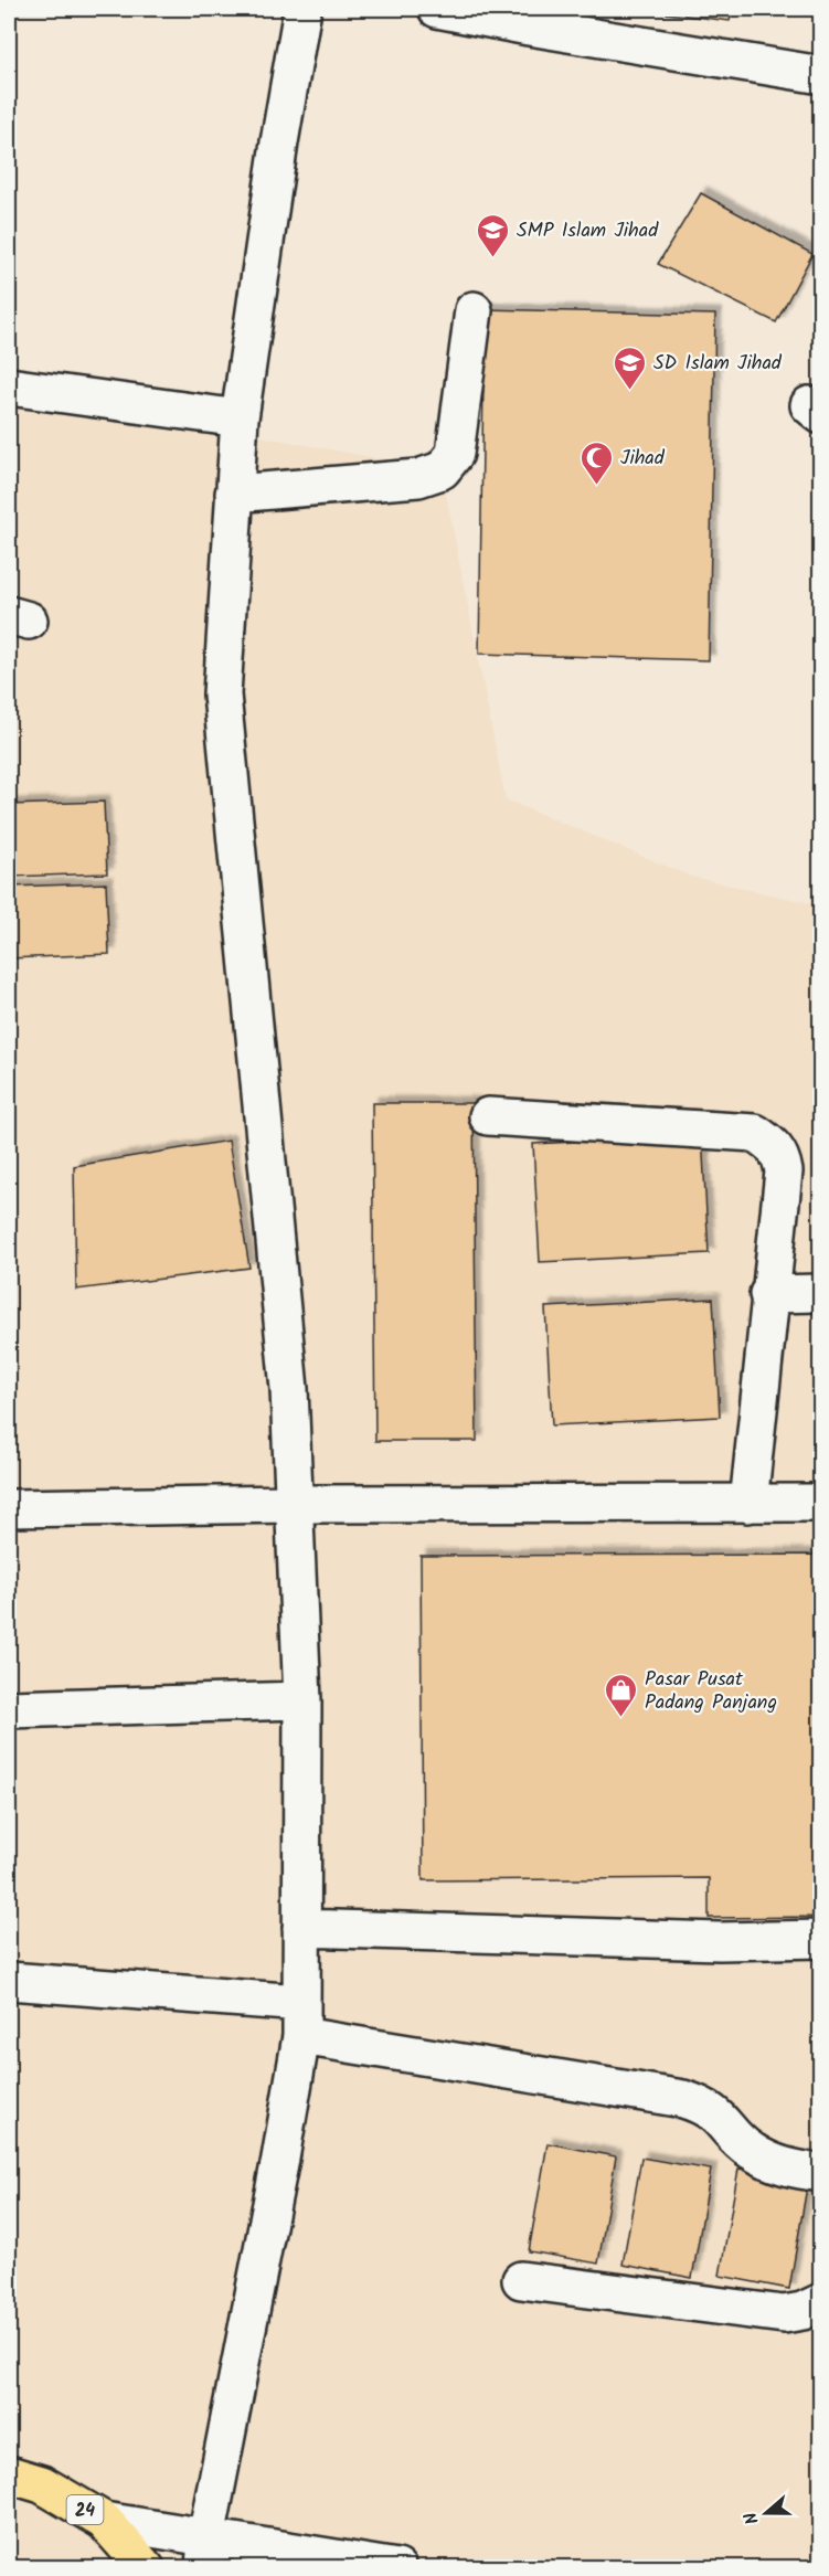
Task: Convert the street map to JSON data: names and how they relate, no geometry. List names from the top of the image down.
{
  "streets": {
    "highway": ["24"]
  },
  "places": {
    "school or university": ["SMP Islam Jihad", "SD Islam Jihad"],
    "mosque": ["Jihad"],
    "shop": ["Pasar Pusat Padang Panjang"]
  },
  "north": "left"
}
